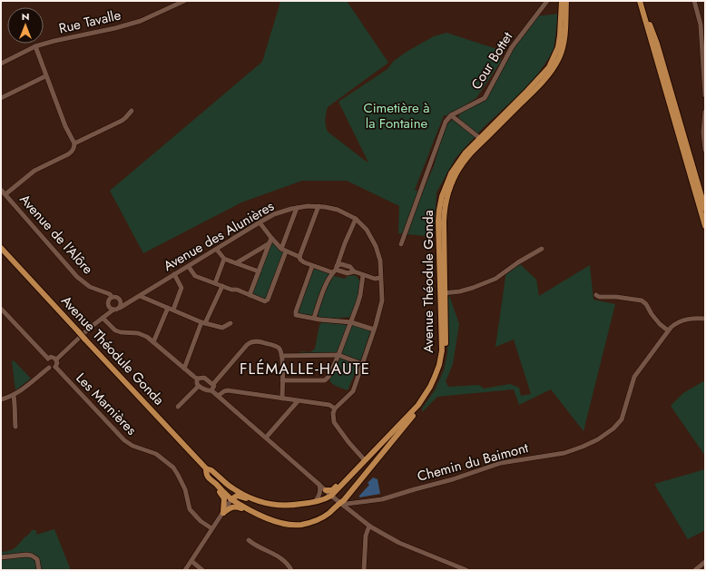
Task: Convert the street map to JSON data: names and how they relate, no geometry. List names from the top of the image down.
{
  "streets": {
    "main road": ["Avenue Théodule Gonda"],
    "street": [
      "Rue Tavalle",
      "Cour Bottet",
      "Avenue de l'Alôre",
      "Avenue des Alunières",
      "Les Marnières",
      "Chemin du Baimont"
    ]
  },
  "crossings": [
    ["Avenue de l'Alôre", "Avenue des Alunières"],
    ["Avenue des Alunières", "Les Marnières"],
    ["Avenue Théodule Gonda", "Chemin du Baimont"]
  ],
  "districts": ["FLÉMALLE-HAUTE"],
  "parks": ["Cimetière à la Fontaine"],
  "north": "top"
}
